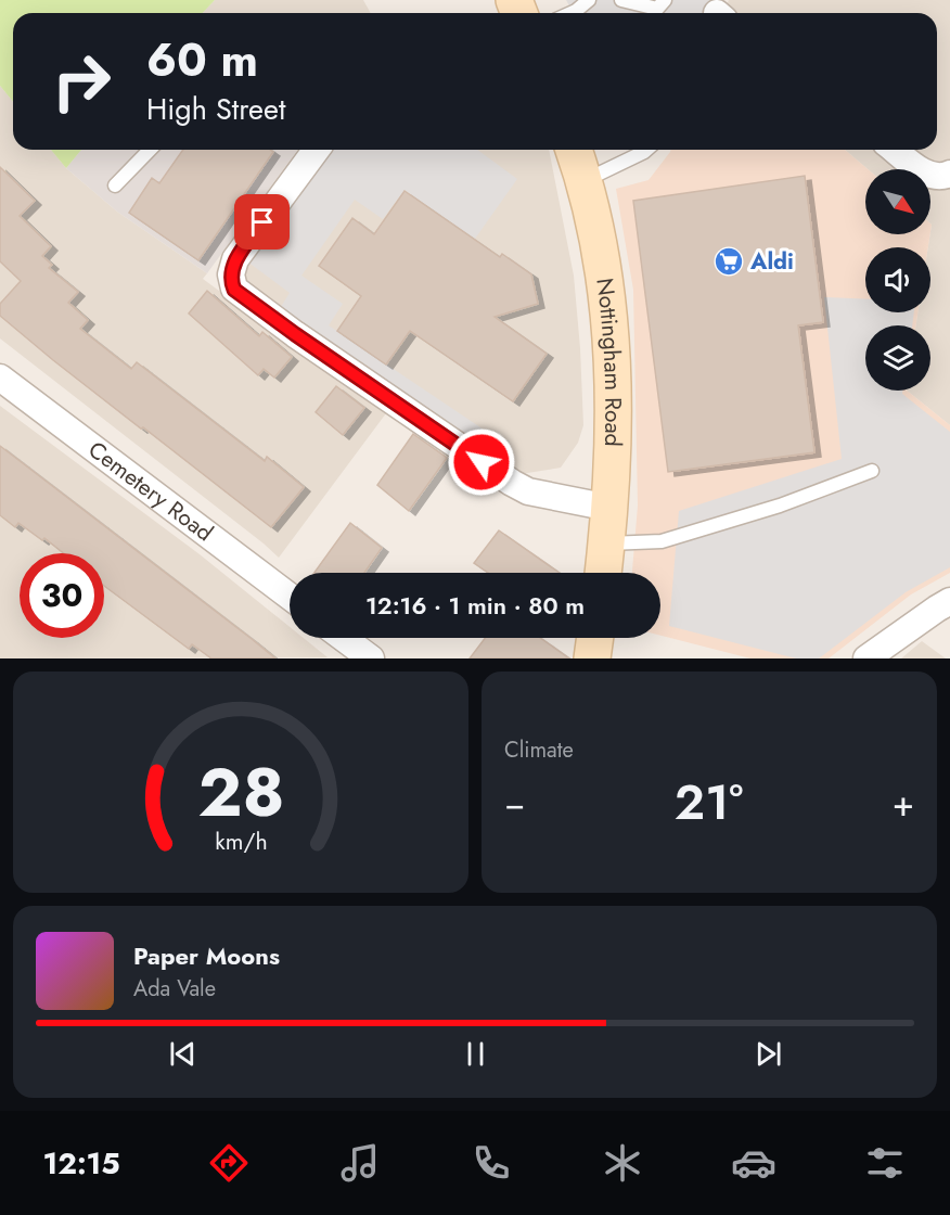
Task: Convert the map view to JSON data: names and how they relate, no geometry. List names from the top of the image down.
{
  "streets": {
    "main road": ["Nottingham Road"],
    "street": ["Cemetery Road"]
  },
  "places": {
    "supermarket": ["Aldi"]
  },
  "north": "bottom right",
  "page": {
    "turn": ["60 m", "High Street"],
    "limit": "30",
    "trip": "12:16 · 1 min · 80 m",
    "tile": "Climate",
    "heat": ["−", "21°", "+"],
    "song": ["Paper Moons", "Ada Vale"],
    "tabs": "12:15",
    "gauge": ["28", "km/h"]
  }
}
